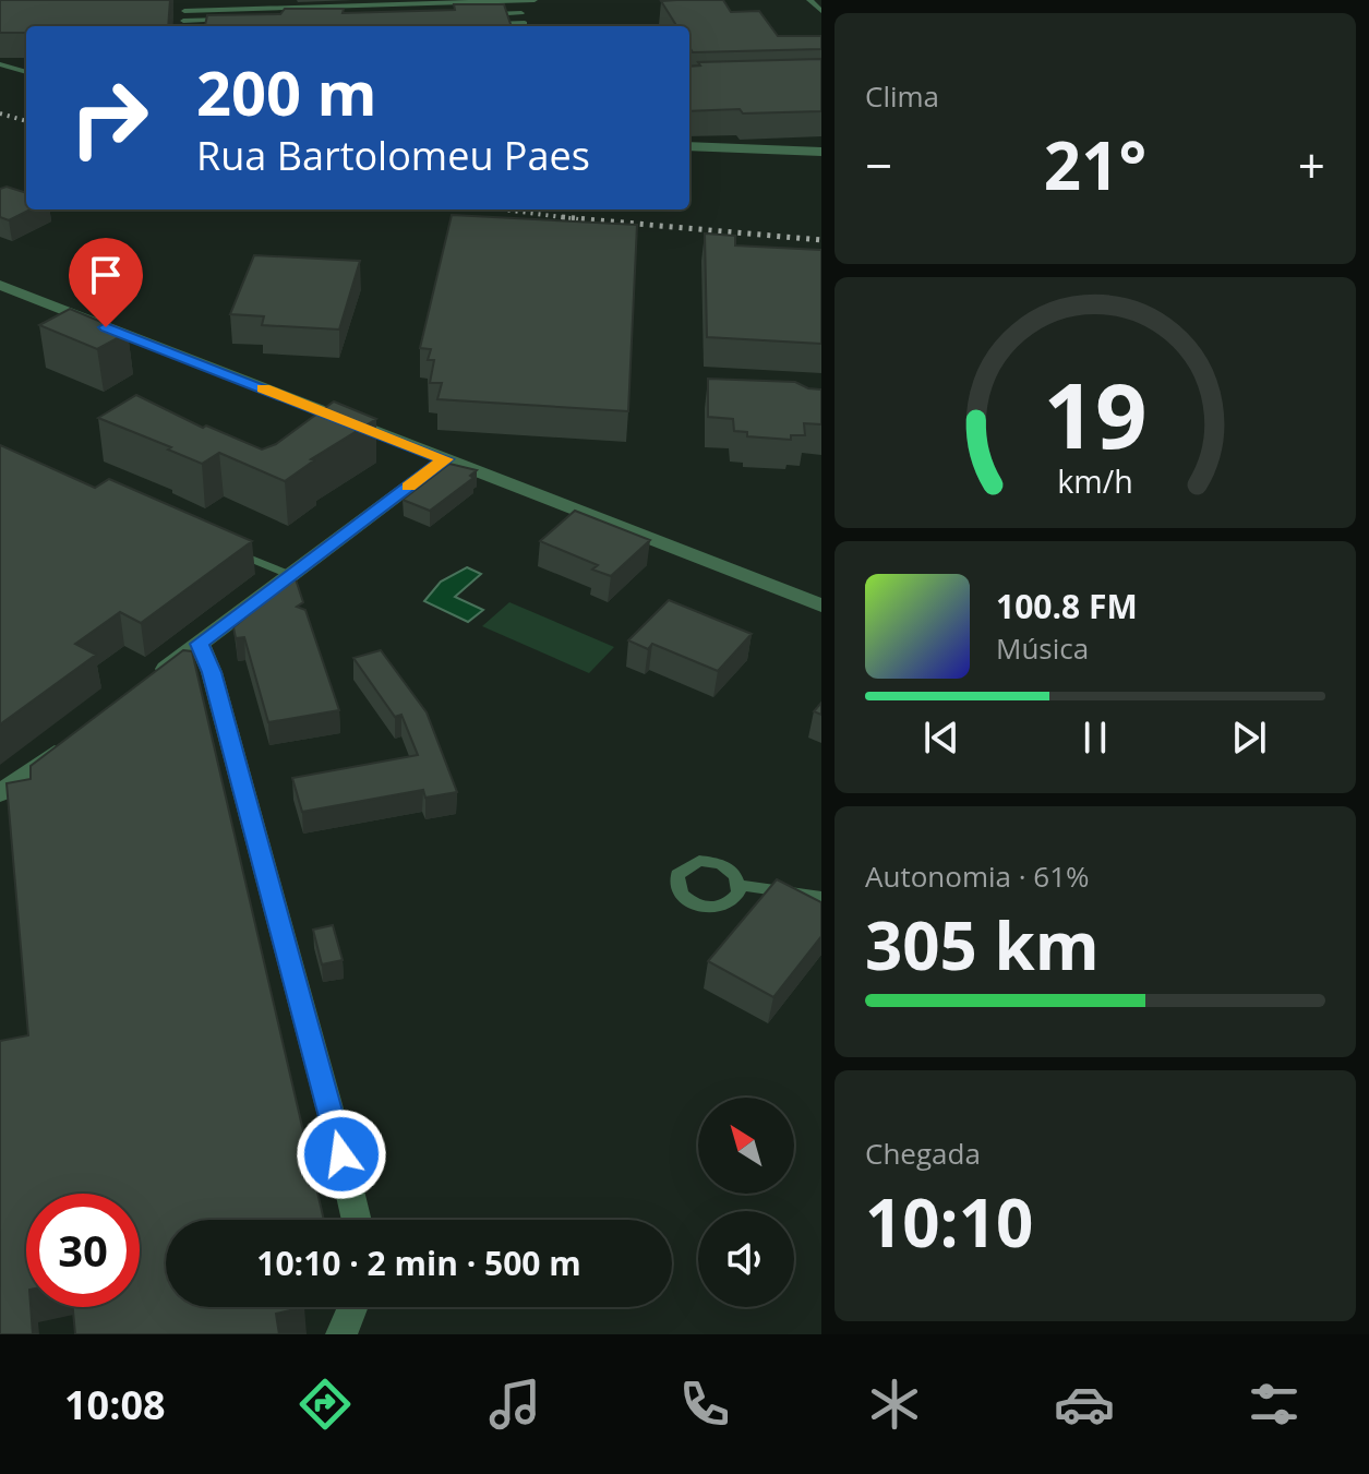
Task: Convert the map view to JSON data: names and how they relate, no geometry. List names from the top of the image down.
{
  "north": "top left",
  "page": {
    "tile": [
      "Clima",
      ["Autonomia · 61%", "305 km"],
      ["Chegada", "10:10"]
    ],
    "turn": ["200 m", "Rua Bartolomeu Paes"],
    "heat": ["−", "21°", "+"],
    "song": ["100.8 FM", "Música"],
    "limit": "30",
    "trip": "10:10 · 2 min · 500 m",
    "tabs": "10:08",
    "gauge": ["19", "km/h"]
  }
}
